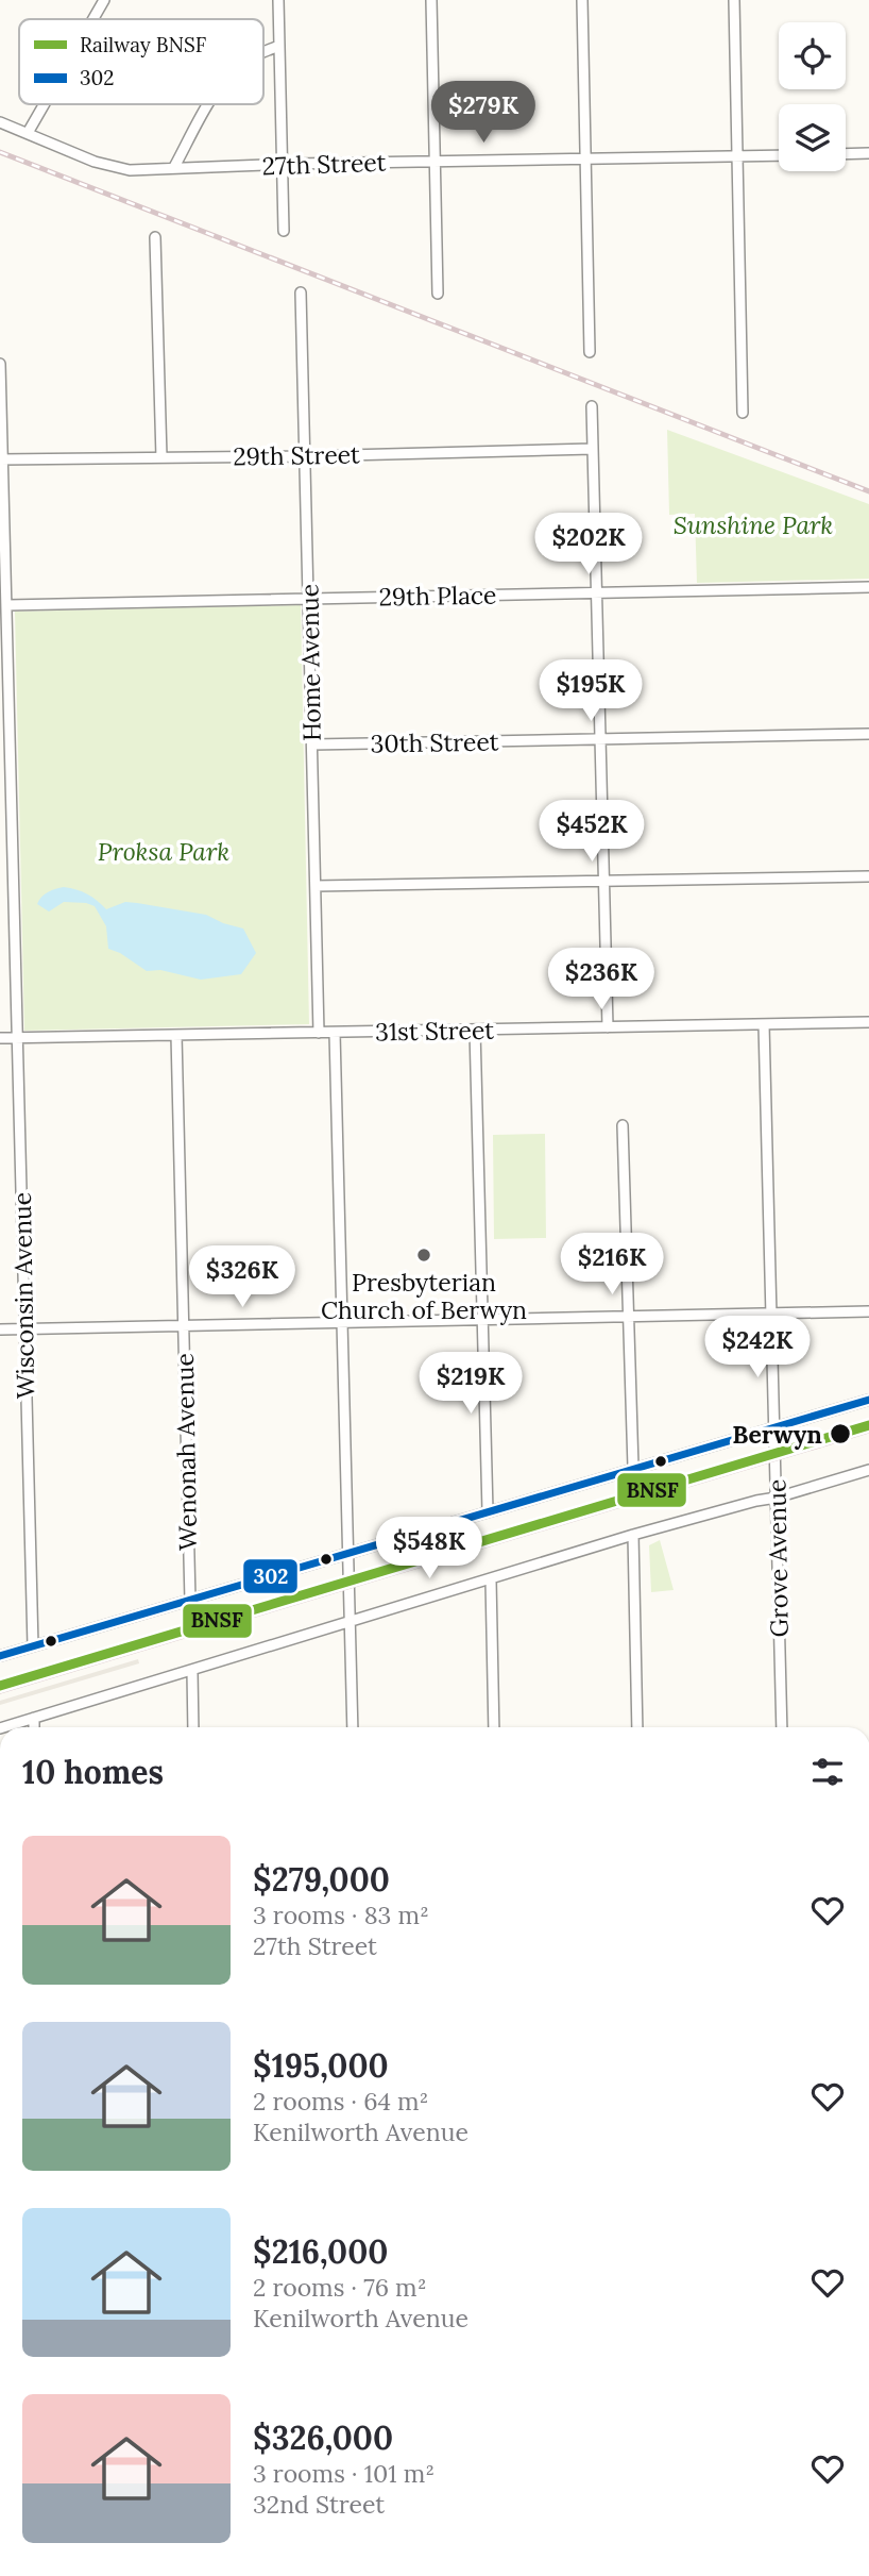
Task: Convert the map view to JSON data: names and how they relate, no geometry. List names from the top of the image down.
{
  "streets": {
    "street": [
      "27th Street",
      "29th Street",
      "29th Place",
      "Home Avenue",
      "30th Street",
      "31st Street",
      "Wisconsin Avenue",
      "Wenonah Avenue",
      "Grove Avenue"
    ]
  },
  "crossings": [
    ["29th Street", "Home Avenue"],
    ["29th Street", "Wisconsin Avenue"],
    ["29th Place", "Home Avenue"],
    ["29th Place", "Wisconsin Avenue"],
    ["Home Avenue", "30th Street"],
    ["Home Avenue", "31st Street"],
    ["31st Street", "Wisconsin Avenue"],
    ["31st Street", "Wenonah Avenue"],
    ["31st Street", "Grove Avenue"]
  ],
  "parks": ["Sunshine Park", "Proksa Park"],
  "places": ["Presbyterian Church of Berwyn", "Berwyn"],
  "lines": ["transit line 302", "rail line BNSF"],
  "legend": ["Railway BNSF", "302"],
  "page": {
    "price": [
      "$279K",
      "$202K",
      "$195K",
      "$452K",
      "$236K",
      "$216K",
      "$326K",
      "$242K",
      "$219K",
      "$548K"
    ],
    "heading": "10 homes",
    "list": [
      {
        "name": "$279,000",
        "note": "3 rooms · 83 m² · 27th Street"
      },
      {
        "name": "$195,000",
        "note": "2 rooms · 64 m² · Kenilworth Avenue"
      },
      {
        "name": "$216,000",
        "note": "2 rooms · 76 m² · Kenilworth Avenue"
      },
      {
        "name": "$326,000",
        "note": "3 rooms · 101 m² · 32nd Street"
      }
    ]
  }
}
